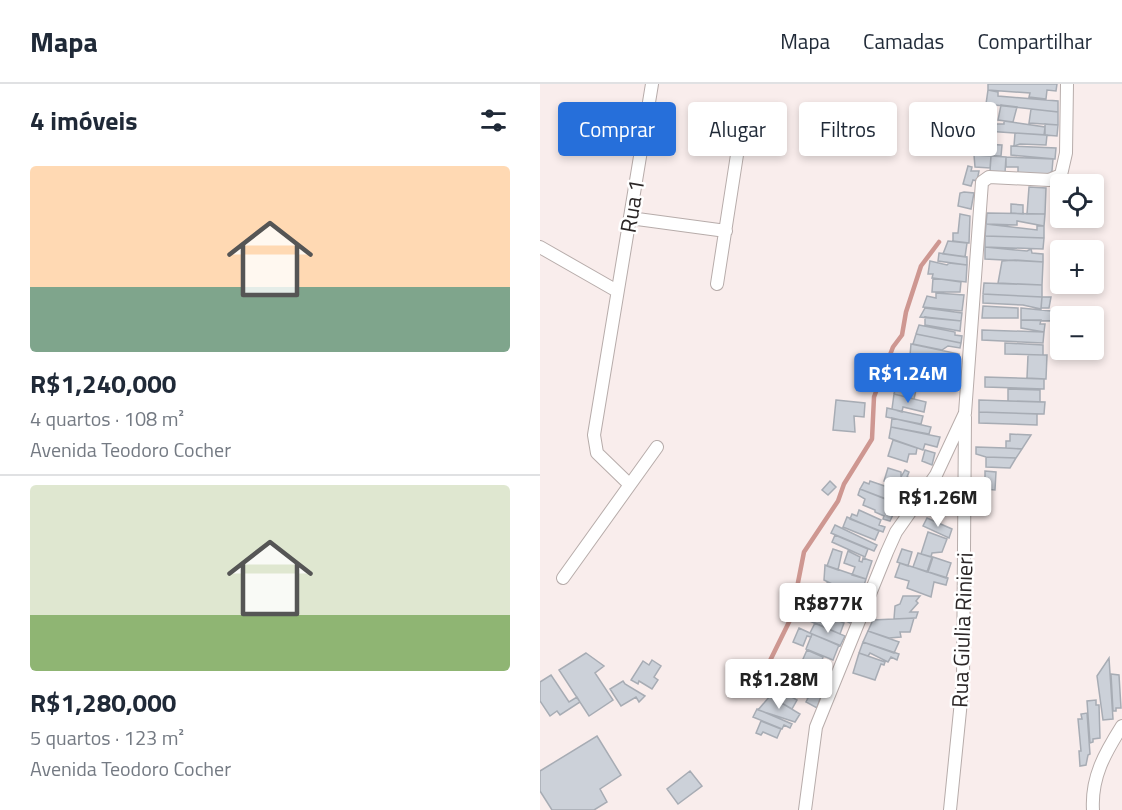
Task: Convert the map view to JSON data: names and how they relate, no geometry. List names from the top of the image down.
{
  "streets": {
    "street": ["Rua 1", "Rua Giulia Rinieri"]
  },
  "page": {
    "header": "Mapa",
    "nav": ["Mapa", "Camadas", "Compartilhar"],
    "heading": "4 imóveis",
    "chip": [
      "Comprar",
      "Alugar",
      "Filtros",
      "Novo"
    ],
    "list": [
      {
        "name": "R$1,240,000",
        "note": "4 quartos · 108 m² · Avenida Teodoro Cocher"
      },
      {
        "name": "R$1,280,000",
        "note": "5 quartos · 123 m² · Avenida Teodoro Cocher"
      }
    ],
    "map_buttons": ["+", "−"],
    "price": [
      "R$1.24M",
      "R$1.26M",
      "R$877K",
      "R$1.28M"
    ]
  }
}
